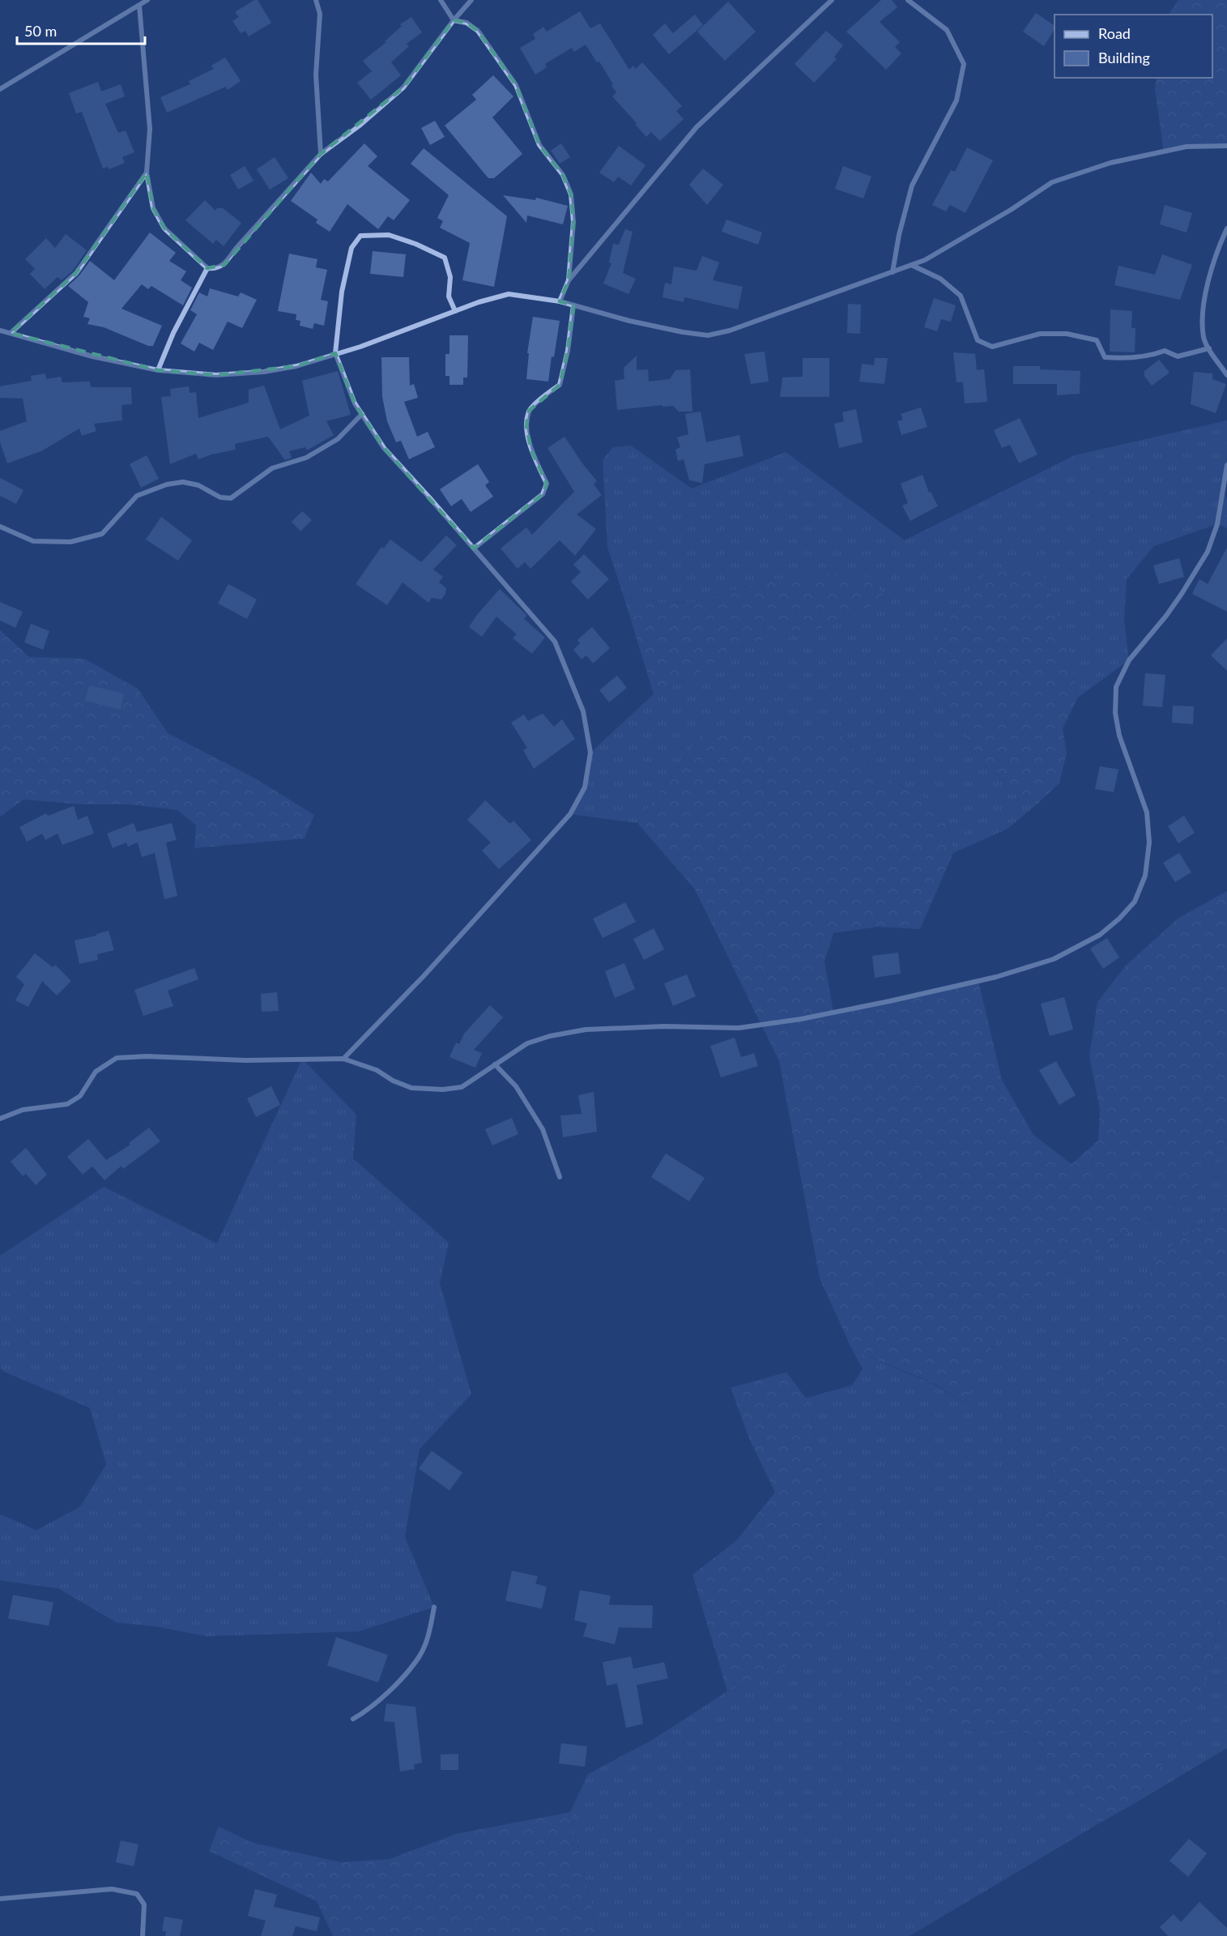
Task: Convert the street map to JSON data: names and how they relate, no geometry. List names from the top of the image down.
{
  "legend": ["Road", "Building"],
  "scale_bar": "50 m"
}
